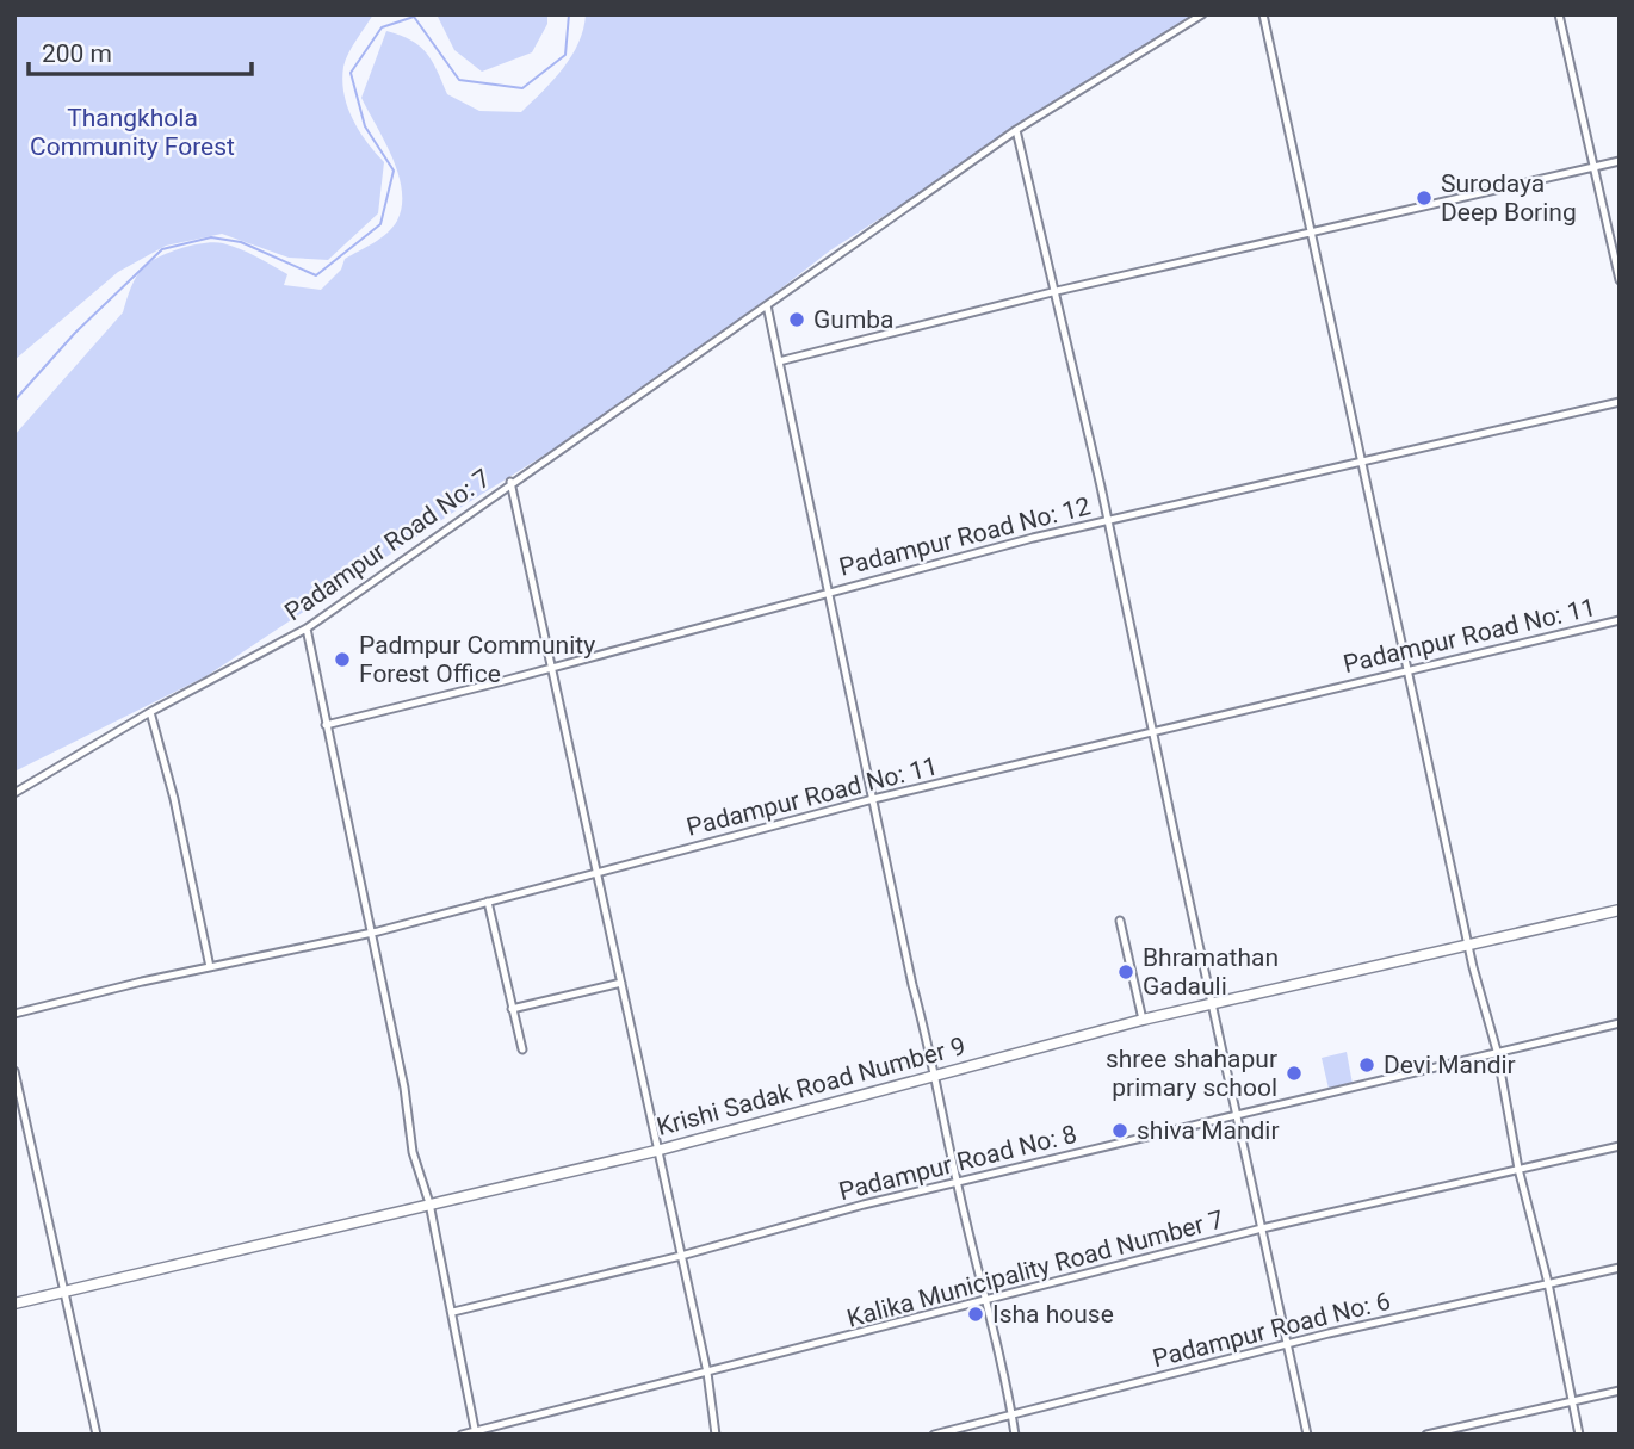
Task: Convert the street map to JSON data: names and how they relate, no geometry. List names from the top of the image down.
{
  "streets": {
    "street": [
      "Padampur Road No: 12",
      "Padampur Road No: 7",
      "Padampur Road No: 11",
      "Krishi Sadak Road Number 9",
      "Padampur Road No: 8",
      "Kalika Municipality Road Number 7",
      "Padampur Road No: 6"
    ]
  },
  "parks": ["Thangkhola Community Forest"],
  "places": [
    "Surodaya Deep Boring",
    "Gumba",
    "Padmpur Community Forest Office",
    "Bhramathan Gadauli",
    "Devi Mandir",
    "shree shahapur primary school",
    "shiva Mandir",
    "Isha house"
  ],
  "scale_bar": "200 m"
}
